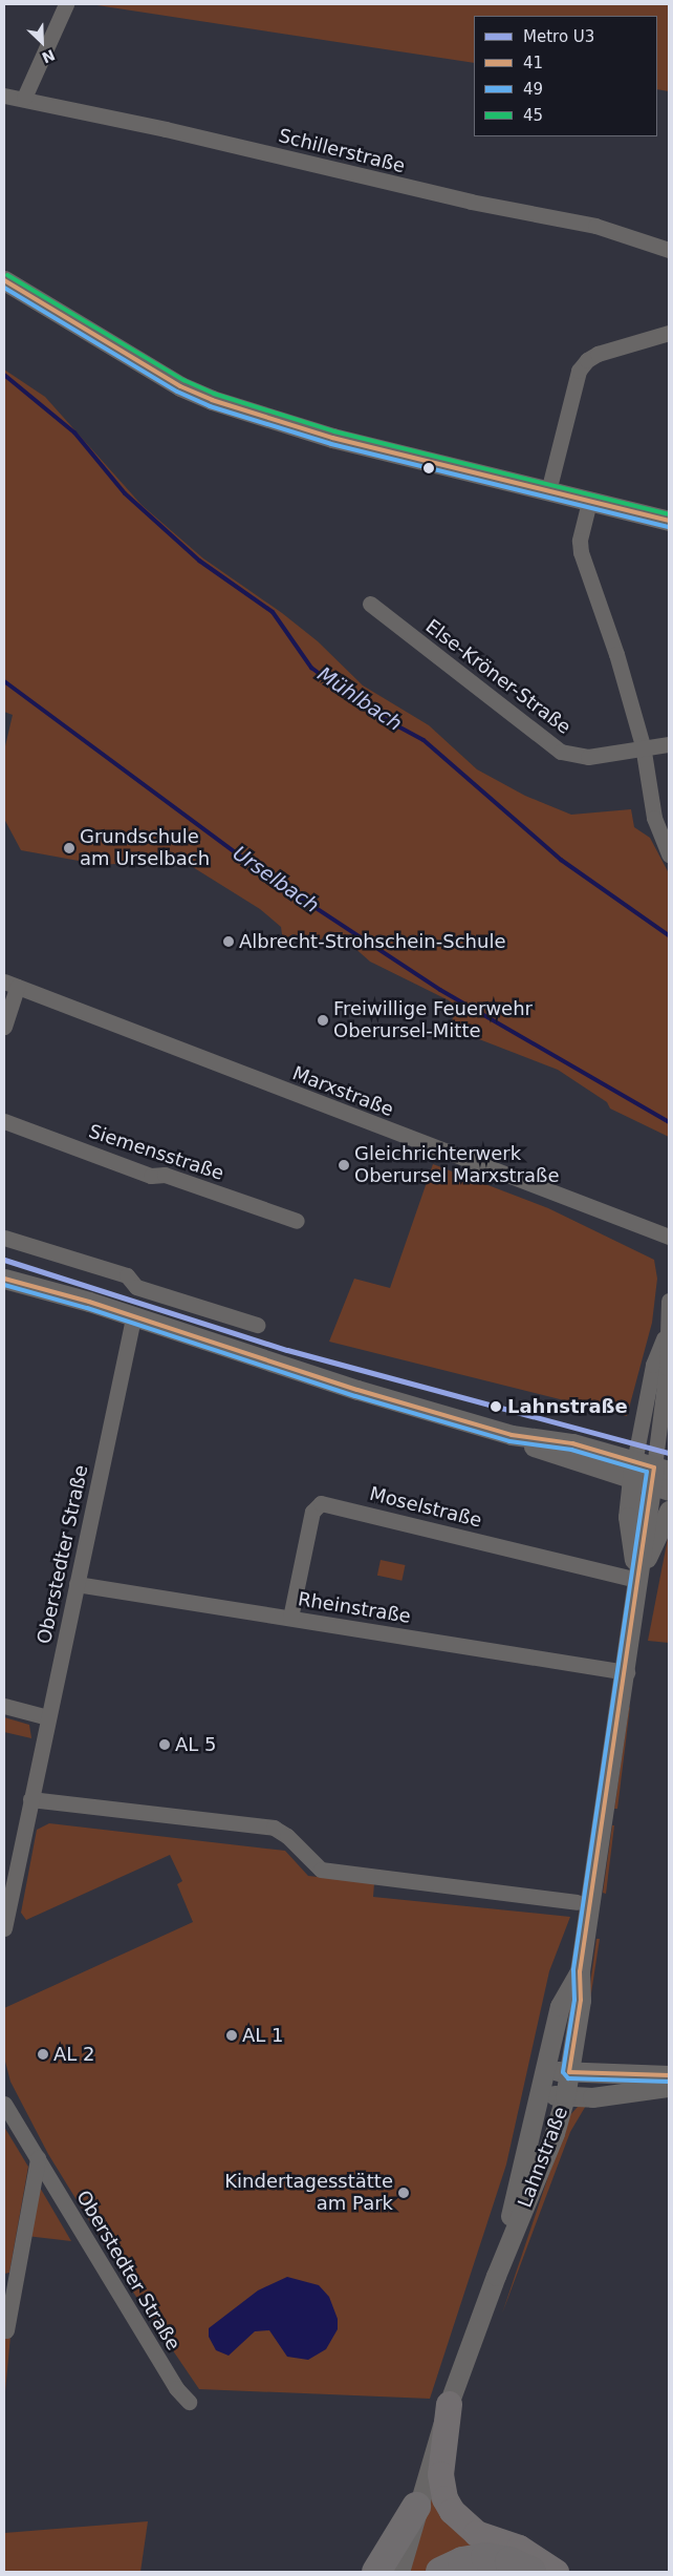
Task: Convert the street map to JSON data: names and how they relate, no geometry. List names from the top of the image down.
{
  "streets": {
    "street": [
      "Schillerstraße",
      "Else-Kröner-Straße",
      "Marxstraße",
      "Siemensstraße",
      "Moselstraße",
      "Oberstedter Straße",
      "Rheinstraße",
      "Lahnstraße"
    ]
  },
  "crossings": [
    ["Moselstraße", "Rheinstraße"],
    ["Moselstraße", "Lahnstraße"],
    ["Oberstedter Straße", "Rheinstraße"],
    ["Rheinstraße", "Lahnstraße"]
  ],
  "water": ["Mühlbach", "Urselbach"],
  "places": [
    "Grundschule am Urselbach",
    "Albrecht-Strohschein-Schule",
    "Freiwillige Feuerwehr Oberursel-Mitte",
    "Gleichrichterwerk Oberursel Marxstraße",
    "Lahnstraße",
    "AL 5",
    "AL 1",
    "AL 2",
    "Kindertagesstätte am Park"
  ],
  "lines": [
    "transit line 45",
    "transit line 41",
    "transit line 49",
    "metro line U3"
  ],
  "legend": [
    "Metro U3",
    "41",
    "49",
    "45"
  ],
  "north": "bottom right"
}
